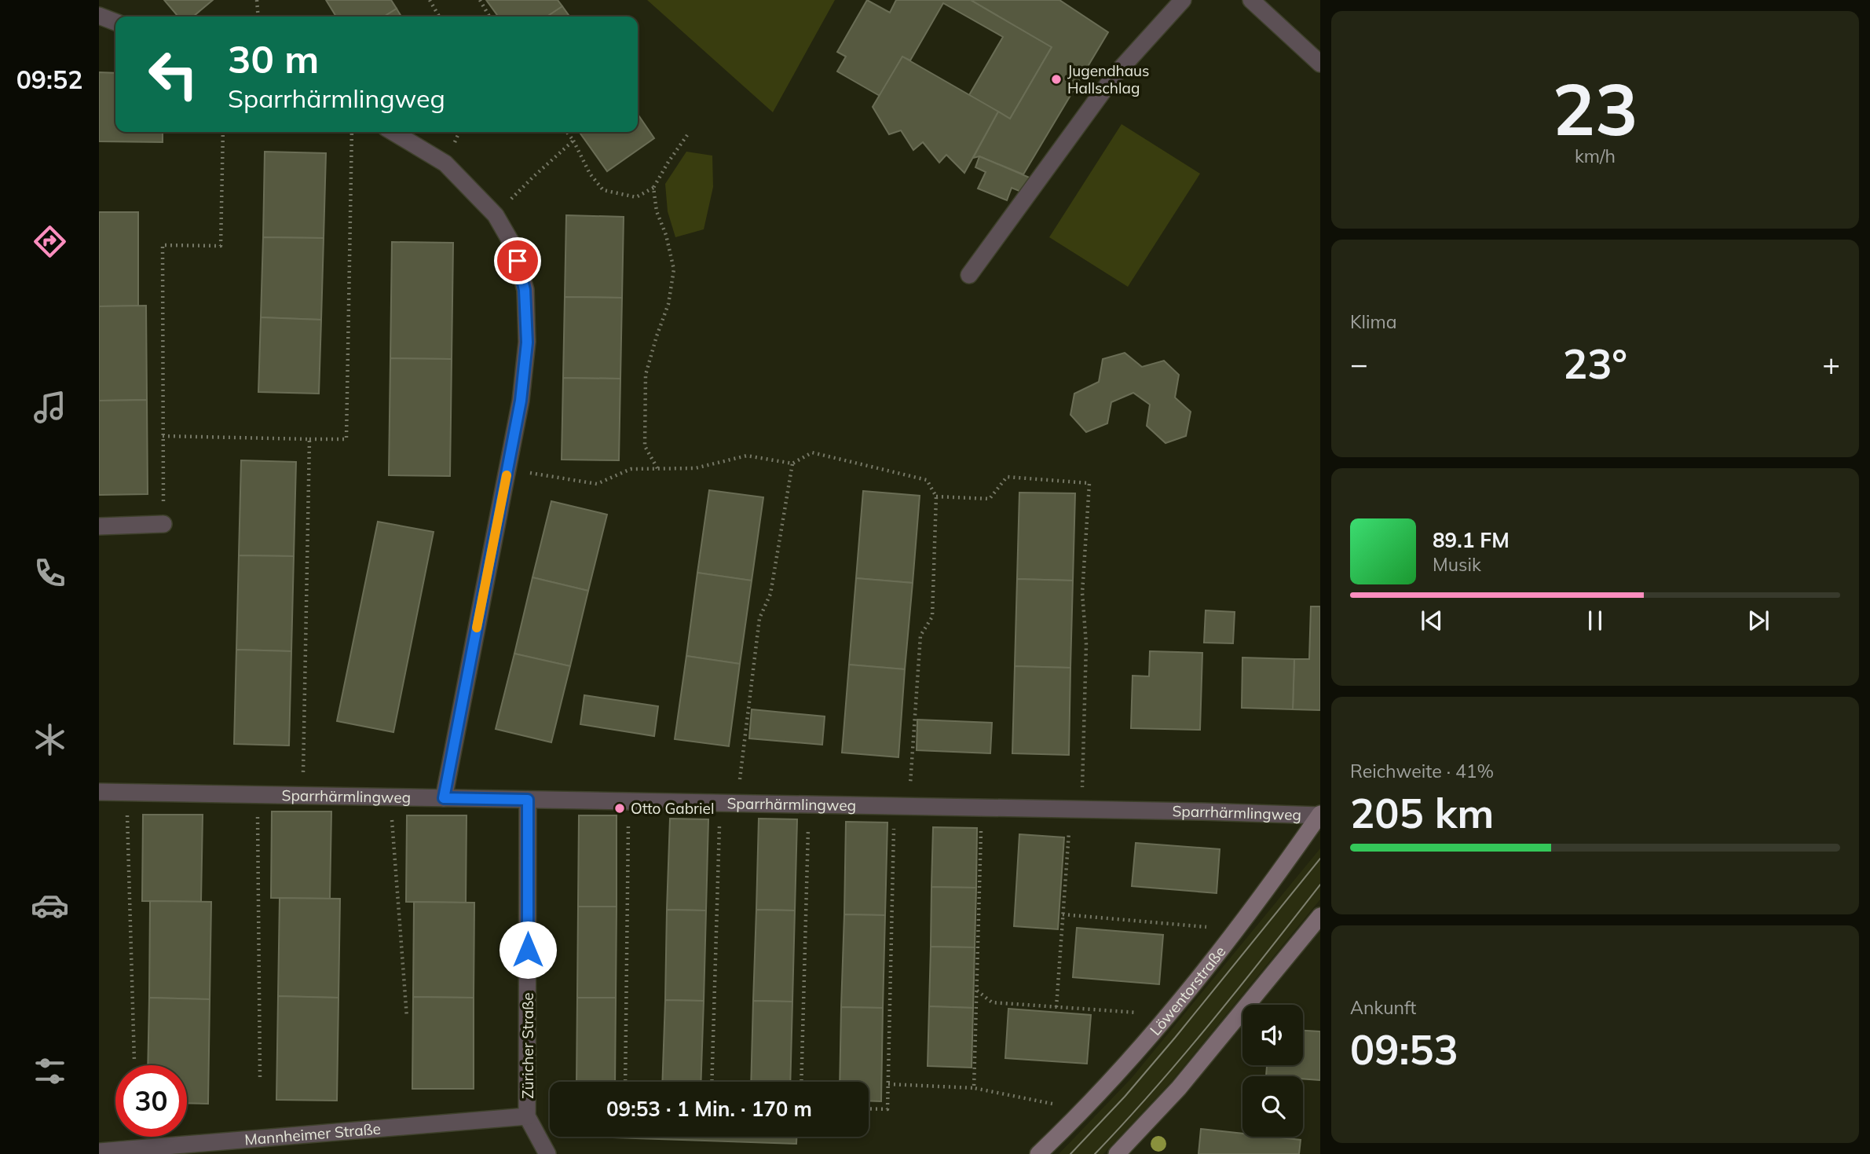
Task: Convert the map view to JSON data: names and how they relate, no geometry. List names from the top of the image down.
{
  "streets": {
    "main road": ["Löwentorstraße"],
    "street": ["Sparrhärmlingweg", "Züricher Straße", "Mannheimer Straße"]
  },
  "crossings": [
    ["Sparrhärmlingweg", "Löwentorstraße"],
    ["Sparrhärmlingweg", "Züricher Straße"],
    ["Züricher Straße", "Mannheimer Straße"]
  ],
  "places": ["Jugendhaus Hallschlag", "Otto Gabriel"],
  "page": {
    "tabs": "09:52",
    "tile": [
      ["23", "km/h"],
      "Klima",
      ["Reichweite · 41%", "205 km"],
      ["Ankunft", "09:53"]
    ],
    "turn": ["30 m", "Sparrhärmlingweg"],
    "heat": ["−", "23°", "+"],
    "song": ["89.1 FM", "Musik"],
    "limit": "30",
    "trip": "09:53 · 1 Min. · 170 m"
  }
}
